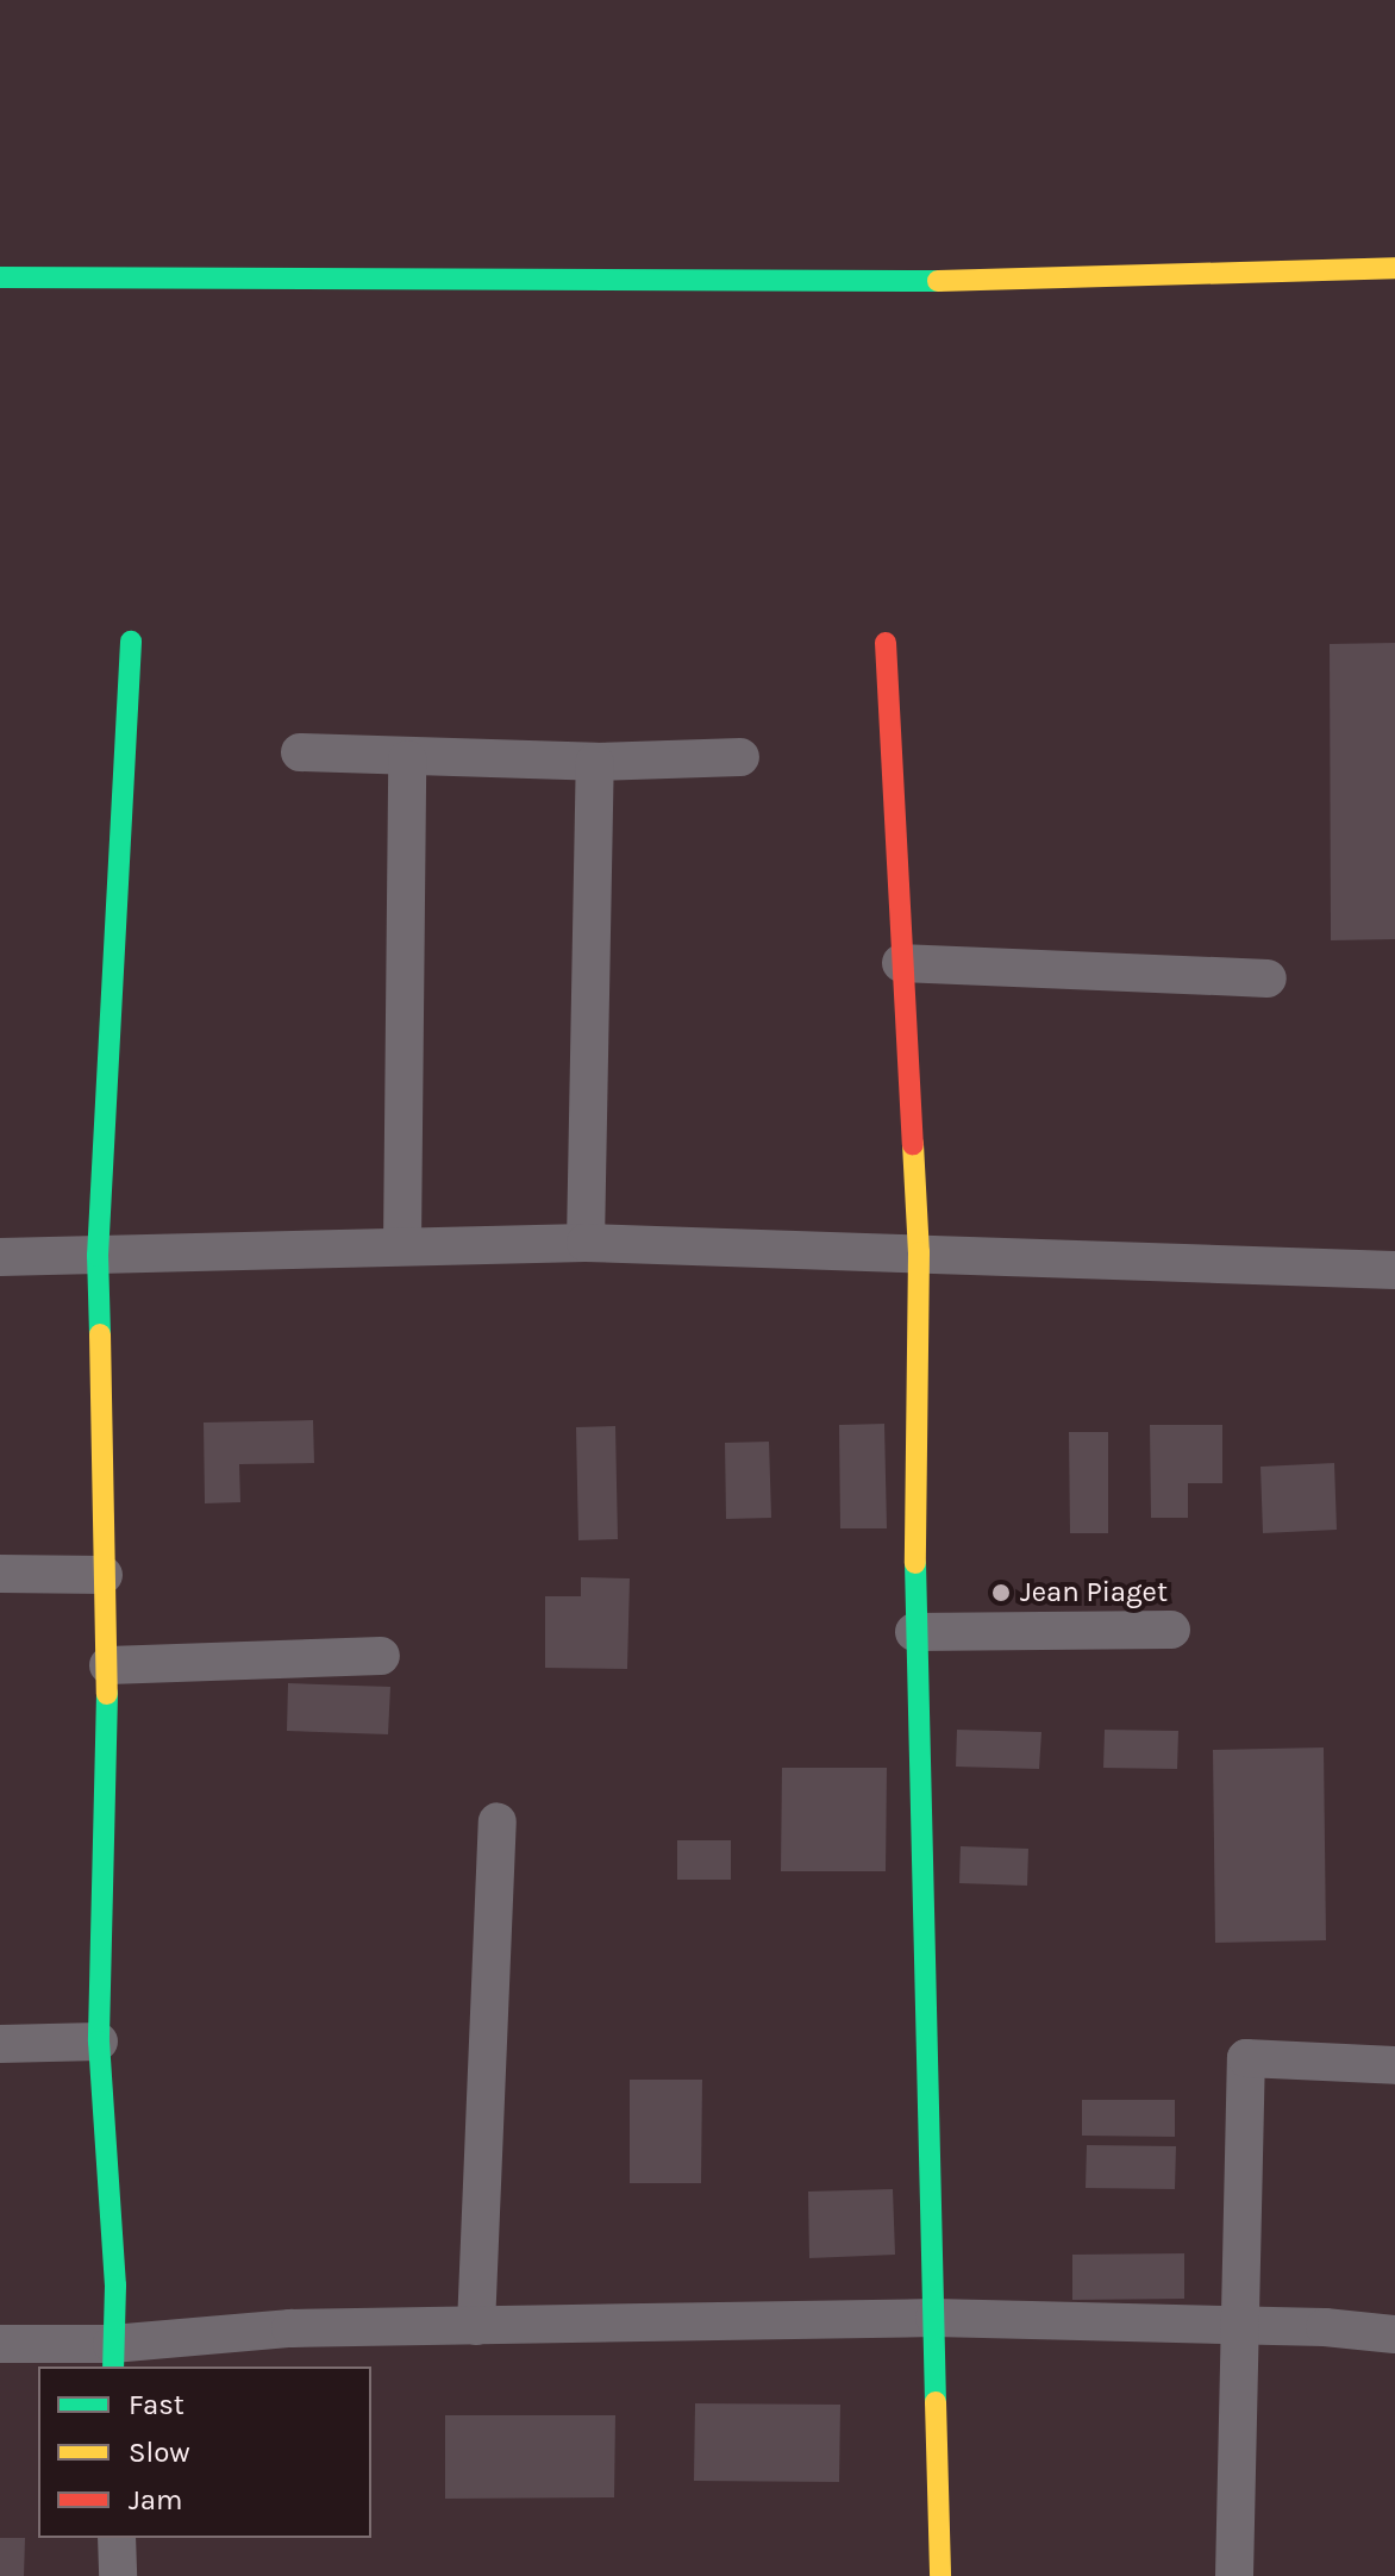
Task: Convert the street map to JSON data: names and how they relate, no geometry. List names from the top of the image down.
{
  "places": ["Jean Piaget"],
  "legend": ["Fast", "Slow", "Jam"]
}
